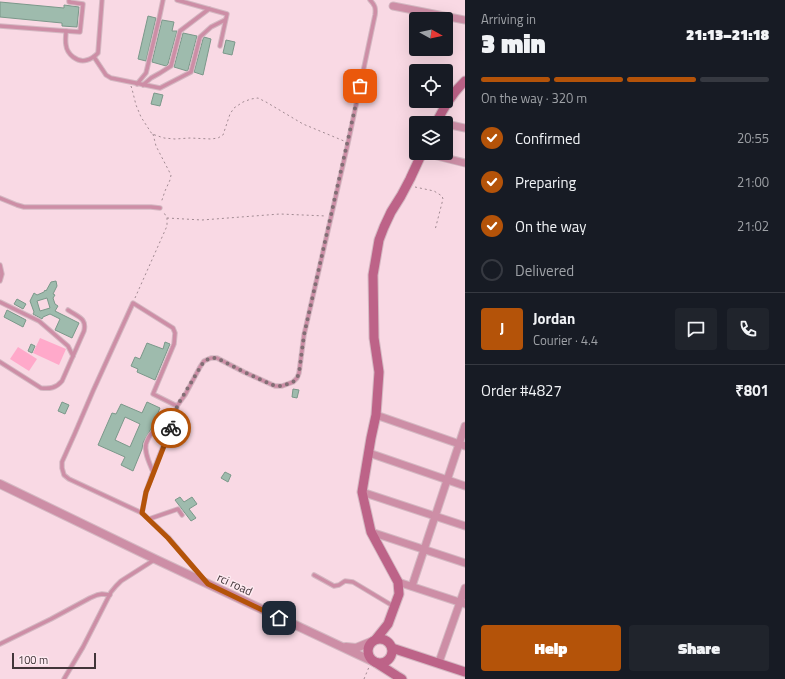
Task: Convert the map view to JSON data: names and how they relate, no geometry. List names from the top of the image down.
{
  "streets": {
    "street": ["rci road"]
  },
  "scale_bar": "100 m",
  "north": "right",
  "page": {
    "heading": ["3 min", "Arriving in", "21:13–21:18"],
    "panel": [
      "Jordan",
      "Courier · 4.4",
      "Order #4827",
      "₹801"
    ],
    "bar": "On the way · 320 m",
    "list": [
      ["Confirmed", "20:55"],
      ["Preparing", "21:00"],
      ["On the way", "21:02"],
      "Delivered"
    ],
    "round": "J",
    "buttons": ["Help", "Share"],
    "scale": "100 m"
  }
}
